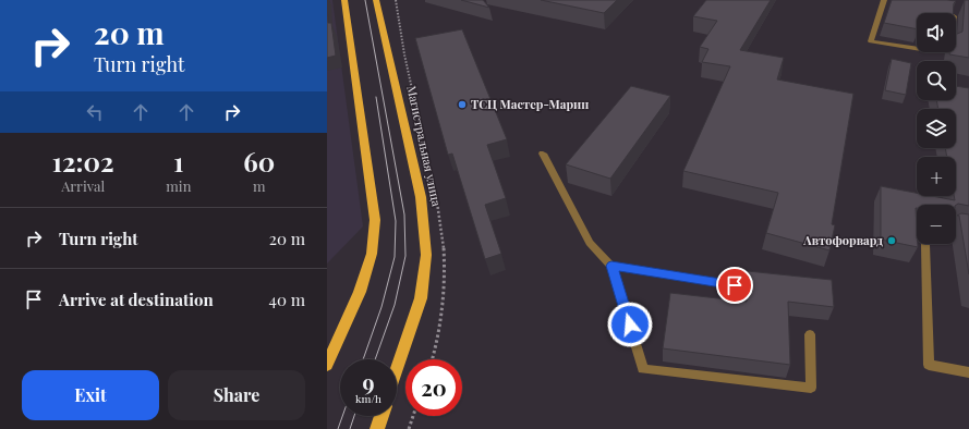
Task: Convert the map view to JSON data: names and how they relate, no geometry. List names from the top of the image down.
{
  "streets": {
    "main road": ["Магистральная улица"]
  },
  "places": ["ТСЦ Мастер-Марин", "Автофорвард"],
  "page": {
    "turn": ["20 m", "Turn right"],
    "map_buttons": ["+", "−"],
    "eta": [
      "12:02",
      "Arrival",
      "1",
      "min",
      "60",
      "m"
    ],
    "list": [
      {
        "name": "Turn right",
        "value": "20 m"
      },
      {
        "name": "Arrive at destination",
        "value": "40 m"
      }
    ],
    "speed": "9 km/h",
    "limit": "20",
    "buttons": ["Exit", "Share"]
  }
}
